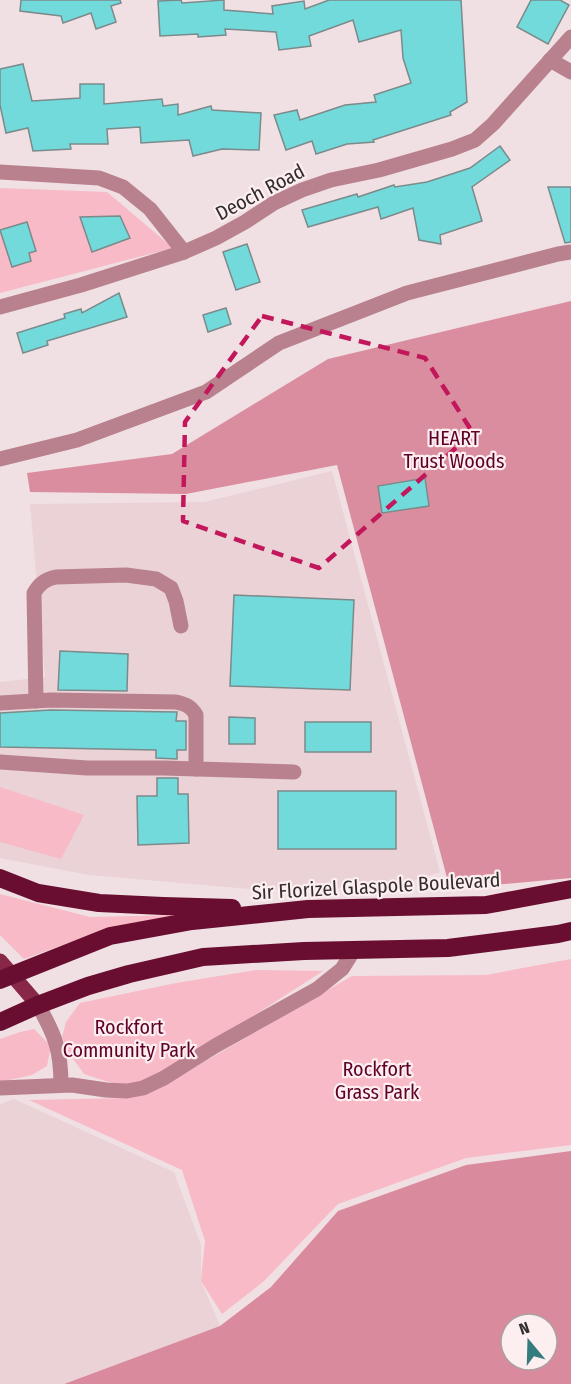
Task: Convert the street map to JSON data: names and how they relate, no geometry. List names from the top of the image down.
{
  "streets": {
    "highway": ["Sir Florizel Glaspole Boulevard"],
    "street": ["Deoch Road"]
  },
  "parks": ["HEART Trust Woods", "Rockfort Community Park", "Rockfort Grass Park"],
  "north": "top"
}
